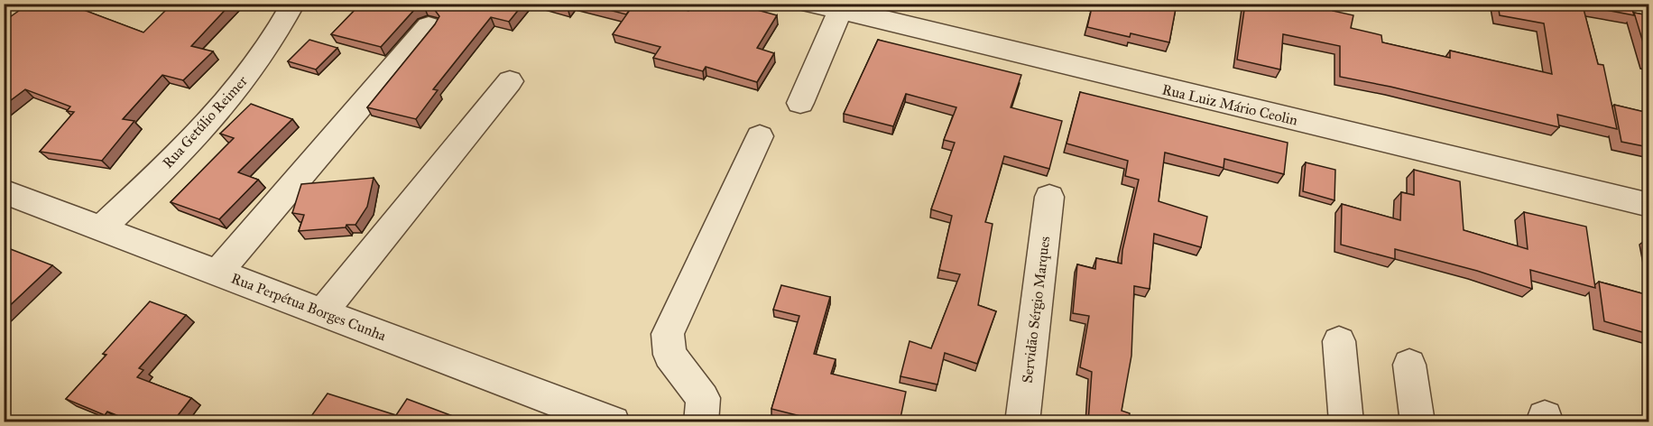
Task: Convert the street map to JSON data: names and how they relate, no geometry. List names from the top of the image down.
{
  "streets": {
    "street": [
      "Rua Luiz Mário Ceolin",
      "Rua Getúlio Reimer",
      "Rua Perpétua Borges Cunha",
      "Servidão Sérgio Marques"
    ]
  },
  "crossings": [
    ["Rua Getúlio Reimer", "Rua Perpétua Borges Cunha"]
  ]
}
